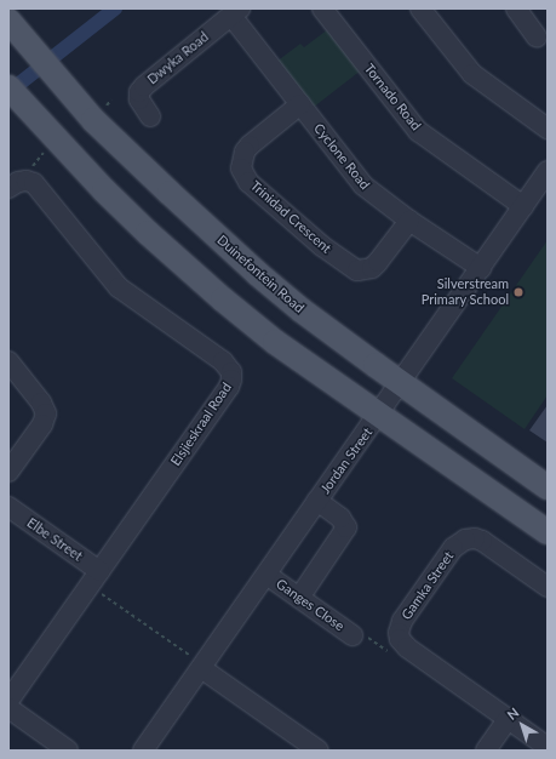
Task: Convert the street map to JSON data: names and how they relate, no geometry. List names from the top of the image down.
{
  "streets": {
    "main road": ["Duinefontein Road"],
    "street": [
      "Dwyka Road",
      "Tornado Road",
      "Cyclone Road",
      "Trinidad Crescent",
      "Elsjieskraal Road",
      "Jordan Street",
      "Elbe Street",
      "Gamka Street",
      "Ganges Close"
    ]
  },
  "crossings": [
    ["Dwyka Road", "Cyclone Road"],
    ["Tornado Road", "Jordan Street"],
    ["Cyclone Road", "Trinidad Crescent"],
    ["Cyclone Road", "Jordan Street"],
    ["Duinefontein Road", "Jordan Street"],
    ["Elsjieskraal Road", "Elbe Street"],
    ["Jordan Street", "Ganges Close"]
  ],
  "places": ["Silverstream Primary School"],
  "north": "top left"
}
